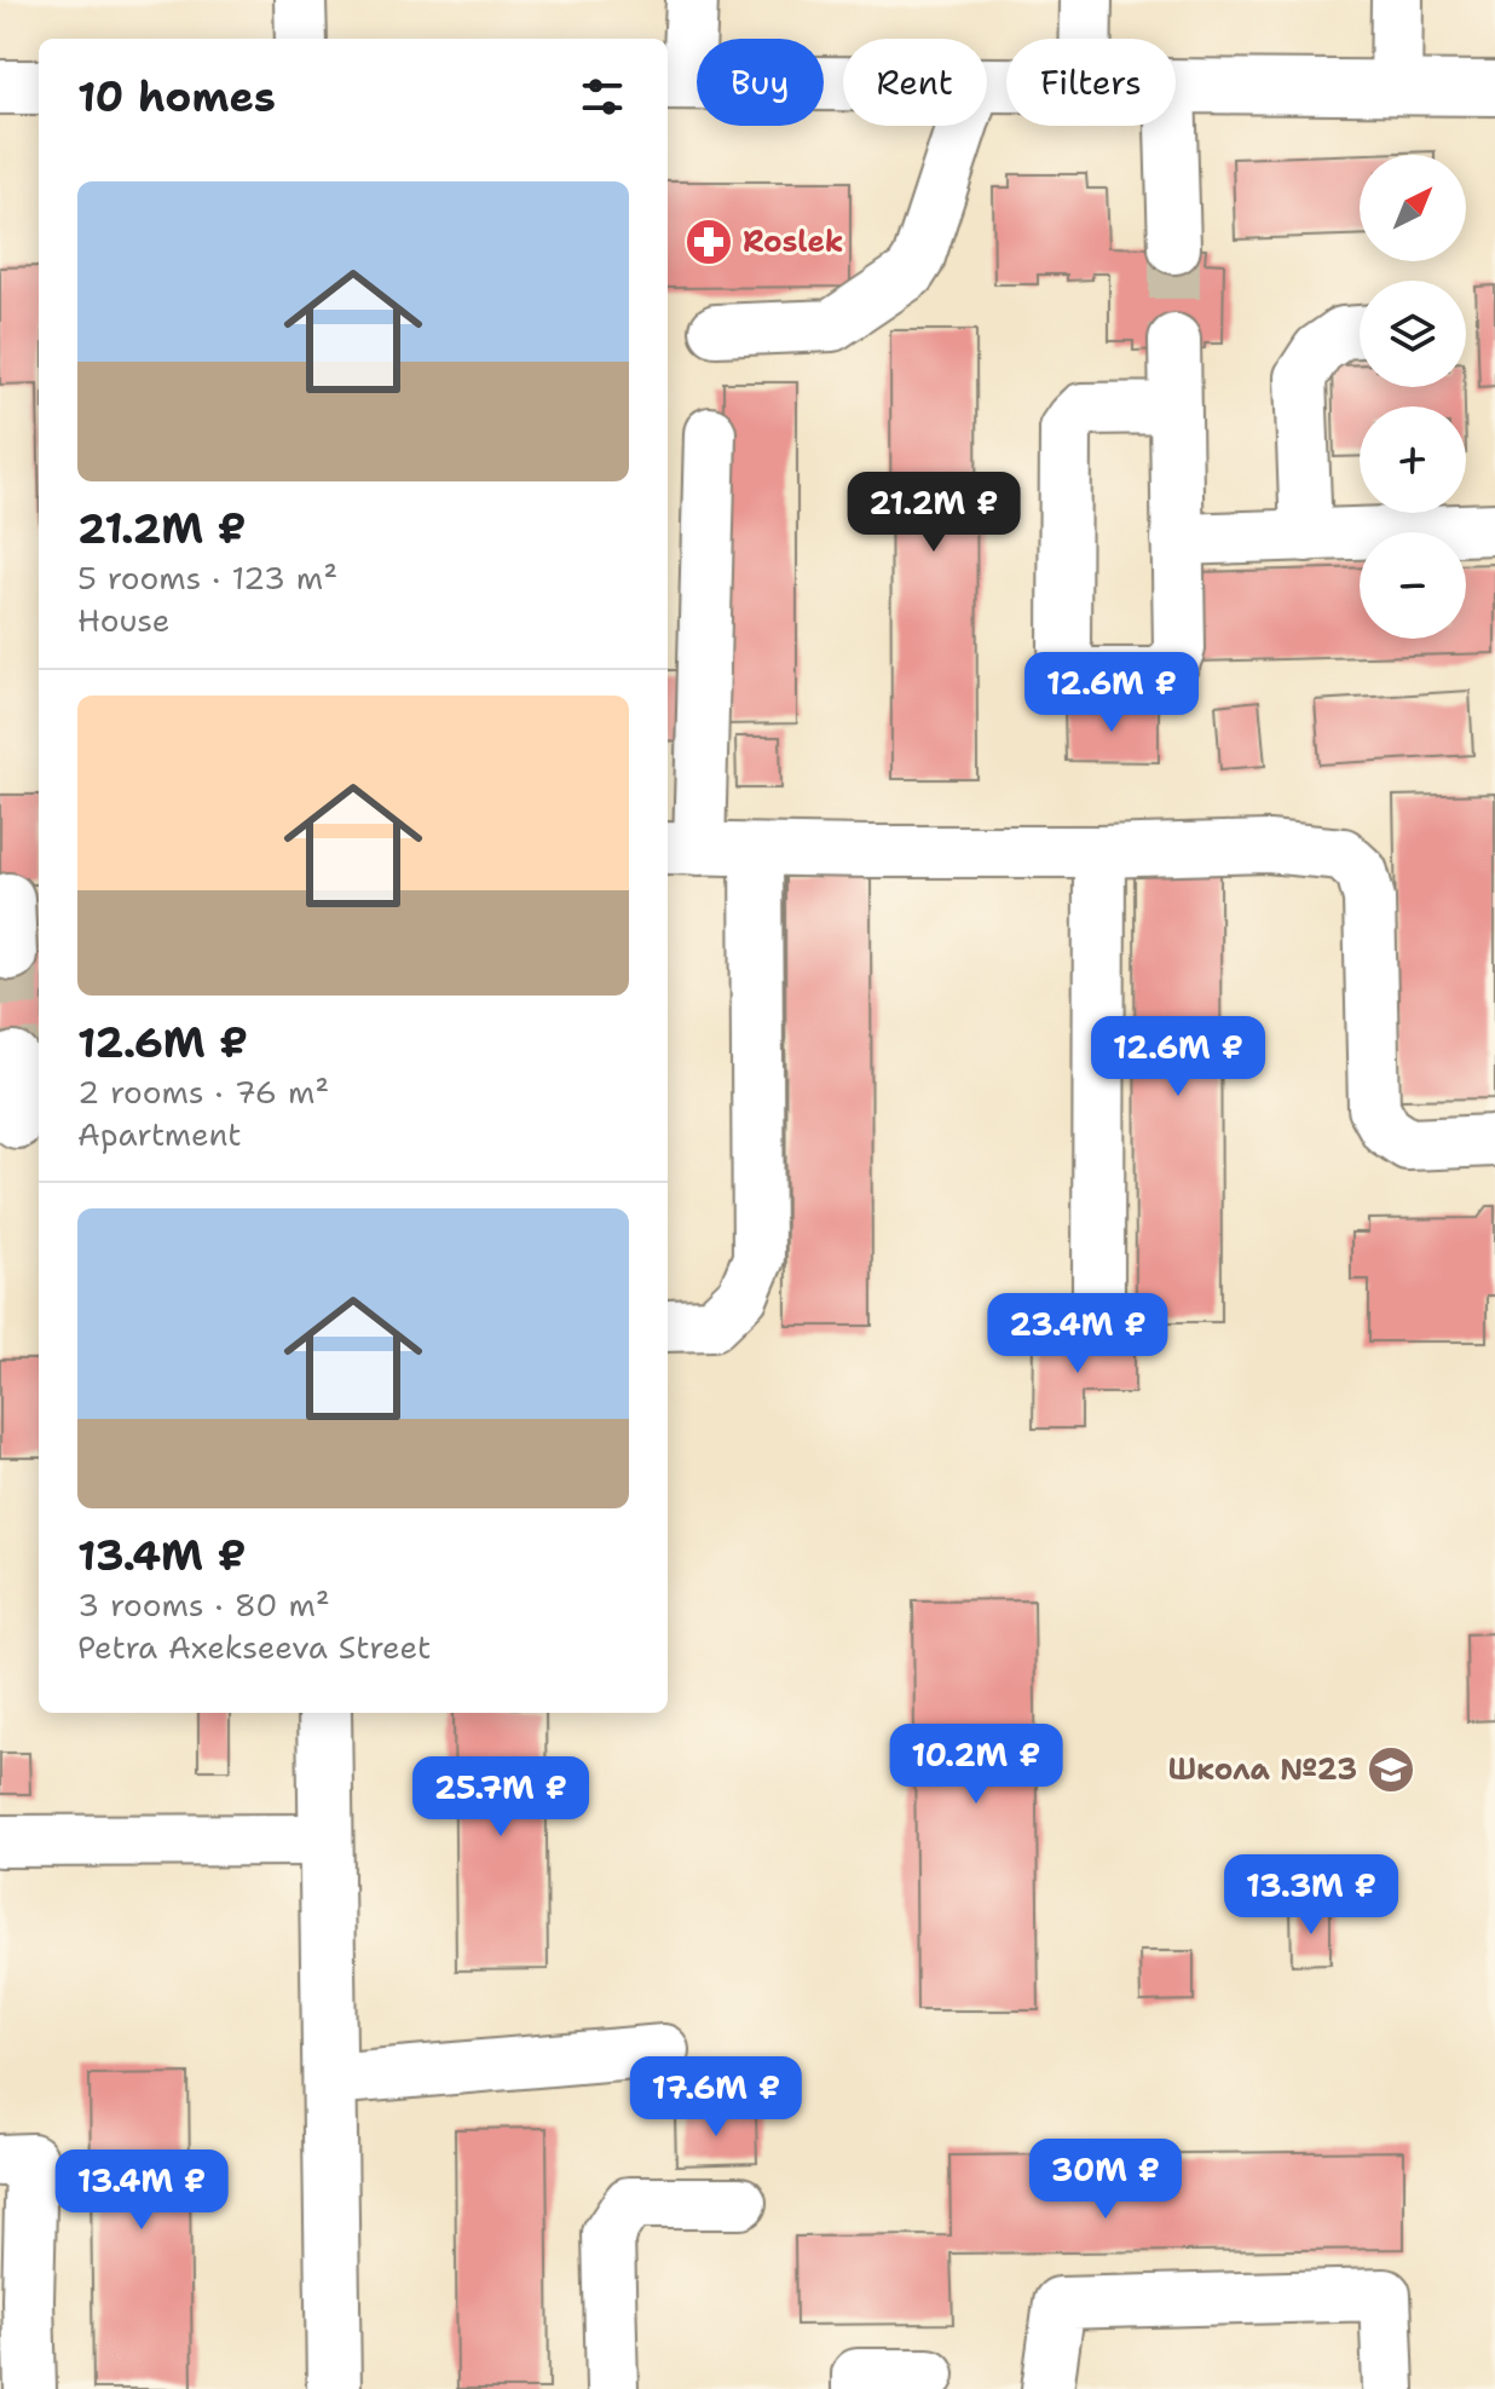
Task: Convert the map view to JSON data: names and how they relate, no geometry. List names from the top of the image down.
{
  "places": {
    "pharmacy": ["Roslek"],
    "school or university": ["Школа №23"]
  },
  "north": "top right",
  "page": {
    "chip": ["Buy", "Rent", "Filters"],
    "heading": "10 homes",
    "map_buttons": ["+", "−"],
    "list": [
      {
        "name": "21.2M ₽",
        "note": "5 rooms · 123 m² · House"
      },
      {
        "name": "12.6M ₽",
        "note": "2 rooms · 76 m² · Apartment"
      },
      {
        "name": "13.4M ₽",
        "note": "3 rooms · 80 m² · Petra Axekseeva Street"
      }
    ],
    "price": [
      "21.2M ₽",
      "12.6M ₽",
      "12.6M ₽",
      "23.4M ₽",
      "10.2M ₽",
      "25.7M ₽",
      "13.3M ₽",
      "17.6M ₽",
      "30M ₽",
      "13.4M ₽"
    ]
  }
}
